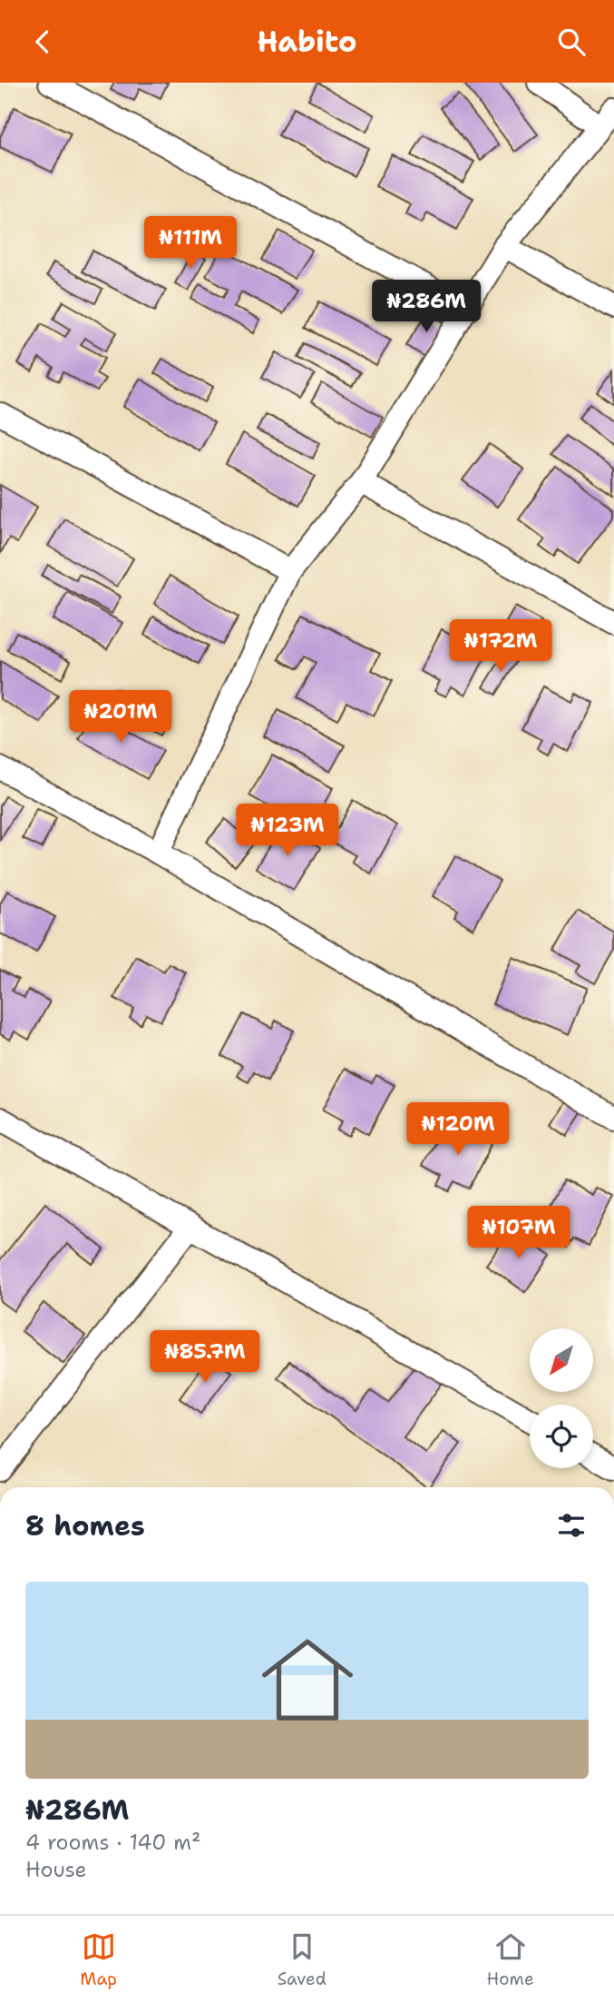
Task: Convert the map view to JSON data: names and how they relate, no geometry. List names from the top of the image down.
{
  "north": "bottom left",
  "page": {
    "header": "Habito",
    "price": [
      "₦111M",
      "₦286M",
      "₦172M",
      "₦201M",
      "₦123M",
      "₦120M",
      "₦107M",
      "₦85.7M"
    ],
    "heading": "8 homes",
    "list": [
      {
        "name": "₦286M",
        "note": "4 rooms · 140 m² · House"
      }
    ],
    "tabs": ["Map", "Saved", "Home"]
  }
}
